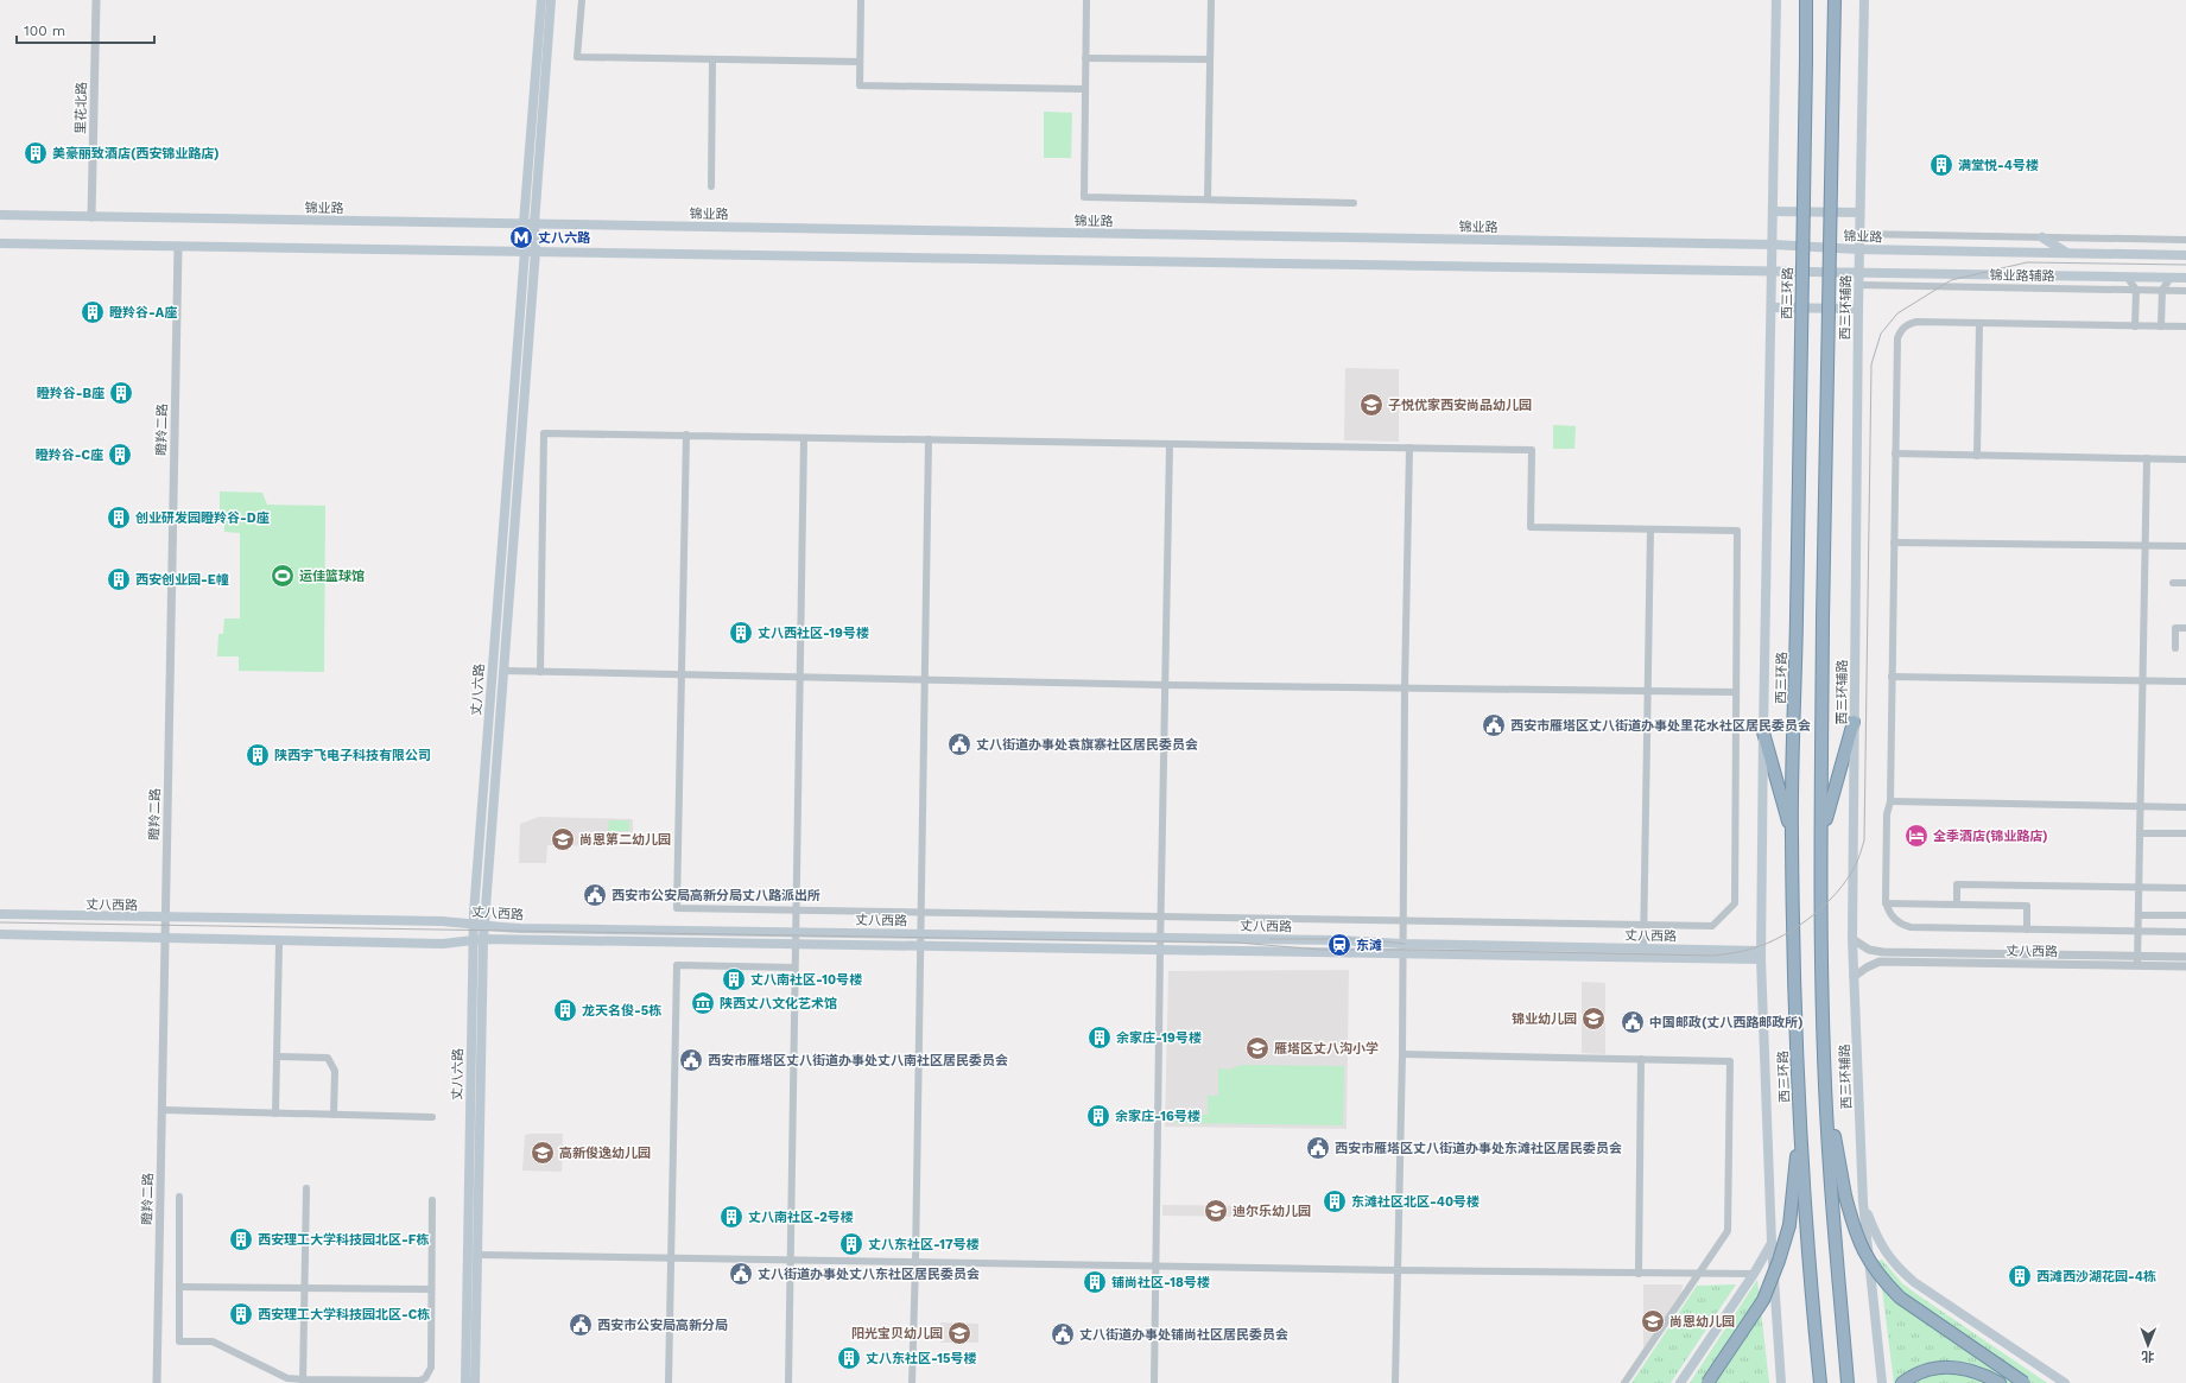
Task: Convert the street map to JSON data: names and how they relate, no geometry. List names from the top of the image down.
{
  "streets": {
    "highway": ["西三环路"],
    "main road": [
      "锦业路",
      "西三环辅路",
      "丈八六路",
      "丈八西路"
    ],
    "street": ["里花北路", "锦业路辅路", "瞪羚二路"]
  },
  "crossings": [
    ["里花北路", "锦业路"],
    ["锦业路", "西三环辅路"],
    ["锦业路", "丈八六路"],
    ["锦业路辅路", "西三环辅路"],
    ["西三环辅路", "丈八西路"],
    ["瞪羚二路", "丈八西路"],
    ["丈八六路", "丈八西路"]
  ],
  "places": {
    "building": [
      "美豪丽致酒店(西安锦业路店)",
      "满堂悦-4号楼",
      "瞪羚谷-A座",
      "瞪羚谷-B座",
      "瞪羚谷-C座",
      "创业研发园瞪羚谷-D座",
      "西安创业园-E幢",
      "丈八西社区-19号楼",
      "陕西宇飞电子科技有限公司",
      "丈八南社区-10号楼",
      "龙天名俊-5栋",
      "余家庄-19号楼",
      "余家庄-16号楼",
      "东滩社区北区-40号楼",
      "丈八南社区-2号楼",
      "西安理工大学科技园北区-F栋",
      "丈八东社区-17号楼",
      "西滩西沙湖花园-4栋",
      "铺尚社区-18号楼",
      "西安理工大学科技园北区-C栋",
      "丈八东社区-15号楼"
    ],
    "metro station": ["丈八六路"],
    "school or university": [
      "子悦优家西安尚品幼儿园",
      "尚恩第二幼儿园",
      "锦业幼儿园",
      "雁塔区丈八沟小学",
      "高新俊逸幼儿园",
      "迪尔乐幼儿园",
      "尚恩幼儿园",
      "阳光宝贝幼儿园"
    ],
    "sports": ["运佳篮球馆"],
    "public building": [
      "西安市雁塔区丈八街道办事处里花水社区居民委员会",
      "丈八街道办事处袁旗寨社区居民委员会",
      "西安市公安局高新分局丈八路派出所",
      "中国邮政(丈八西路邮政所)",
      "西安市雁塔区丈八街道办事处丈八南社区居民委员会",
      "西安市雁塔区丈八街道办事处东滩社区居民委员会",
      "丈八街道办事处丈八东社区居民委员会",
      "西安市公安局高新分局",
      "丈八街道办事处铺尚社区居民委员会"
    ],
    "hotel": ["全季酒店(锦业路店)"],
    "station": ["东滩"],
    "museum": ["陕西丈八文化艺术馆"]
  },
  "scale_bar": "100 m",
  "north": "bottom"
}
